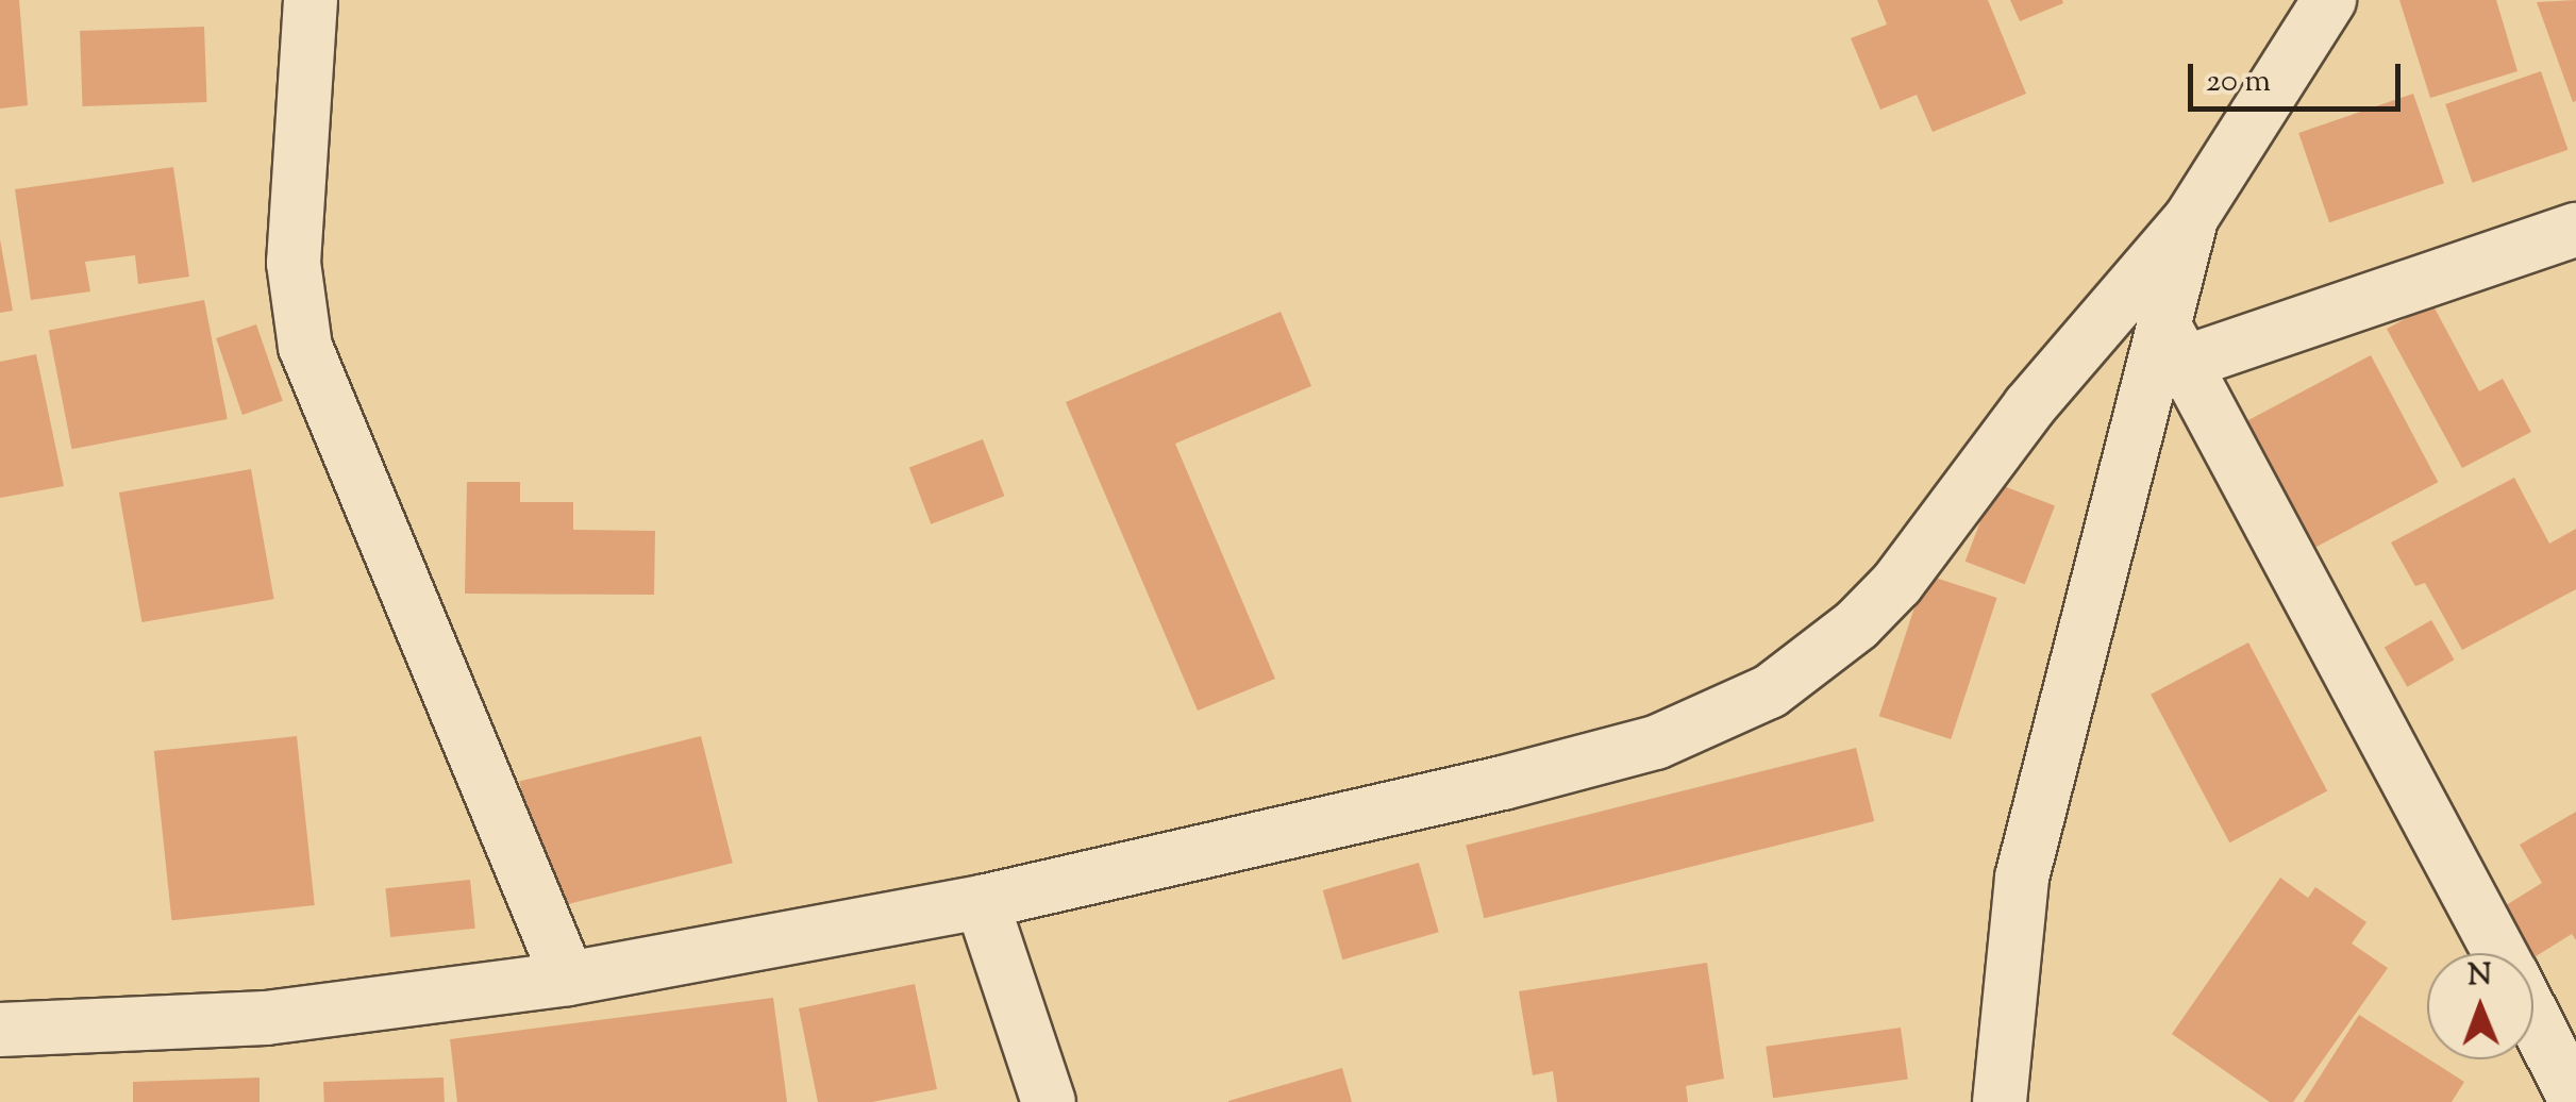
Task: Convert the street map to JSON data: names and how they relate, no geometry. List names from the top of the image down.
{
  "scale_bar": "20 m",
  "north": "top"
}
